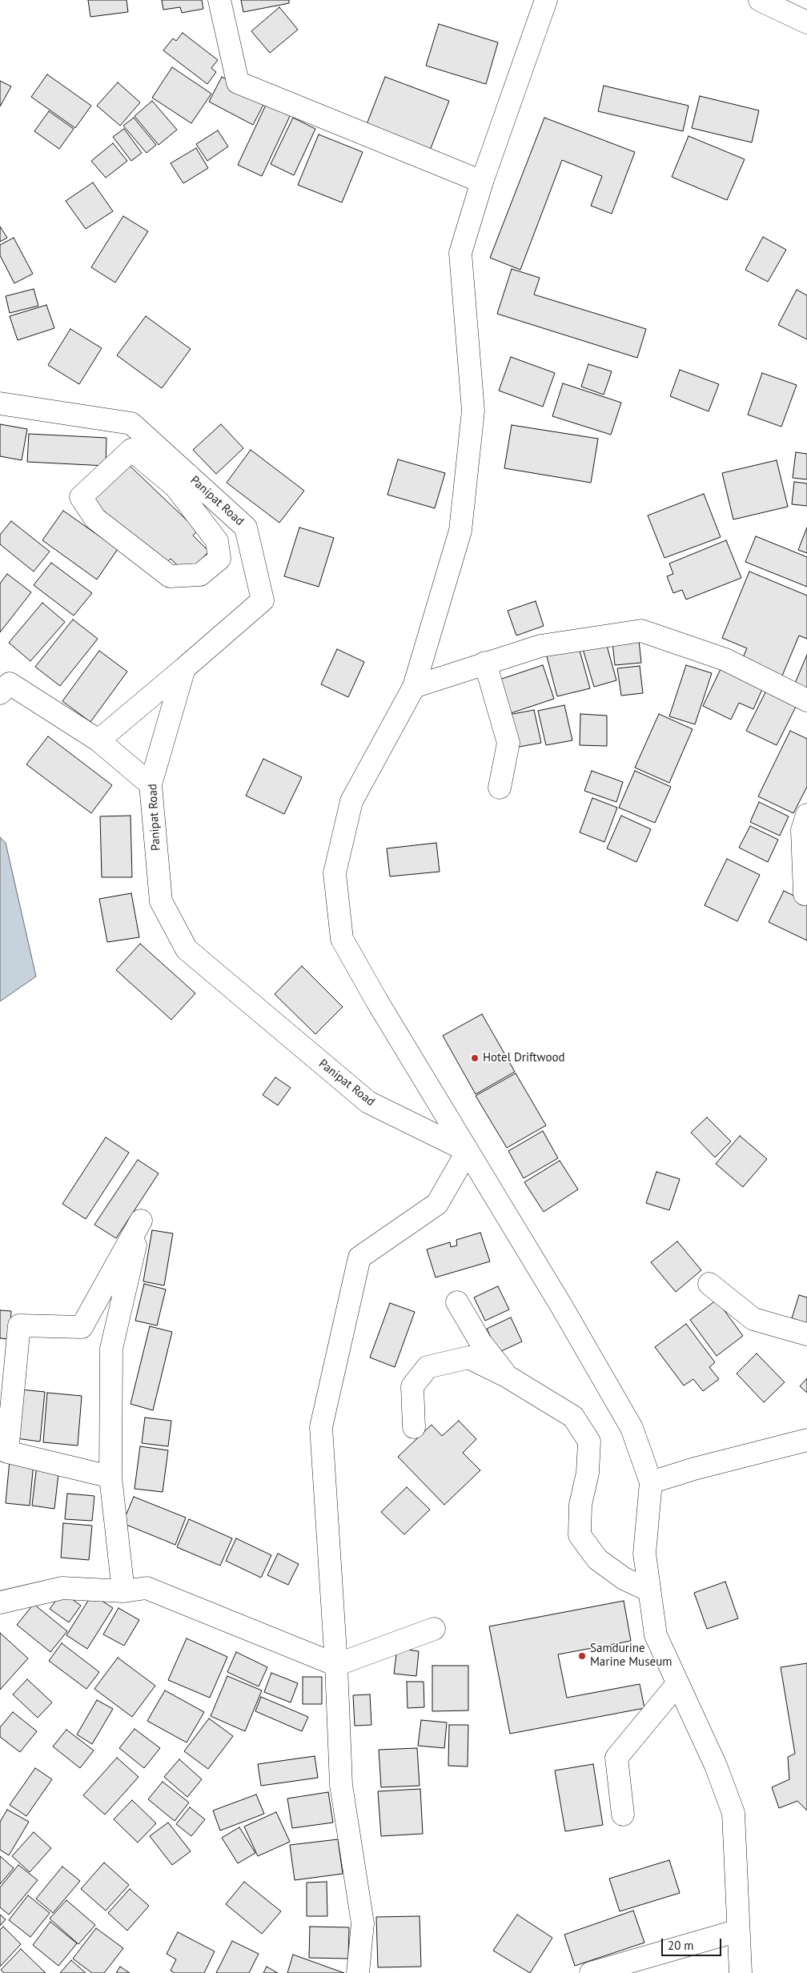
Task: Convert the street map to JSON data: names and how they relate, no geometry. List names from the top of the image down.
{
  "streets": {
    "main road": ["Panipat Road"]
  },
  "places": ["Hotel Driftwood", "Samdurine Marine Museum"],
  "scale_bar": "20 m"
}
